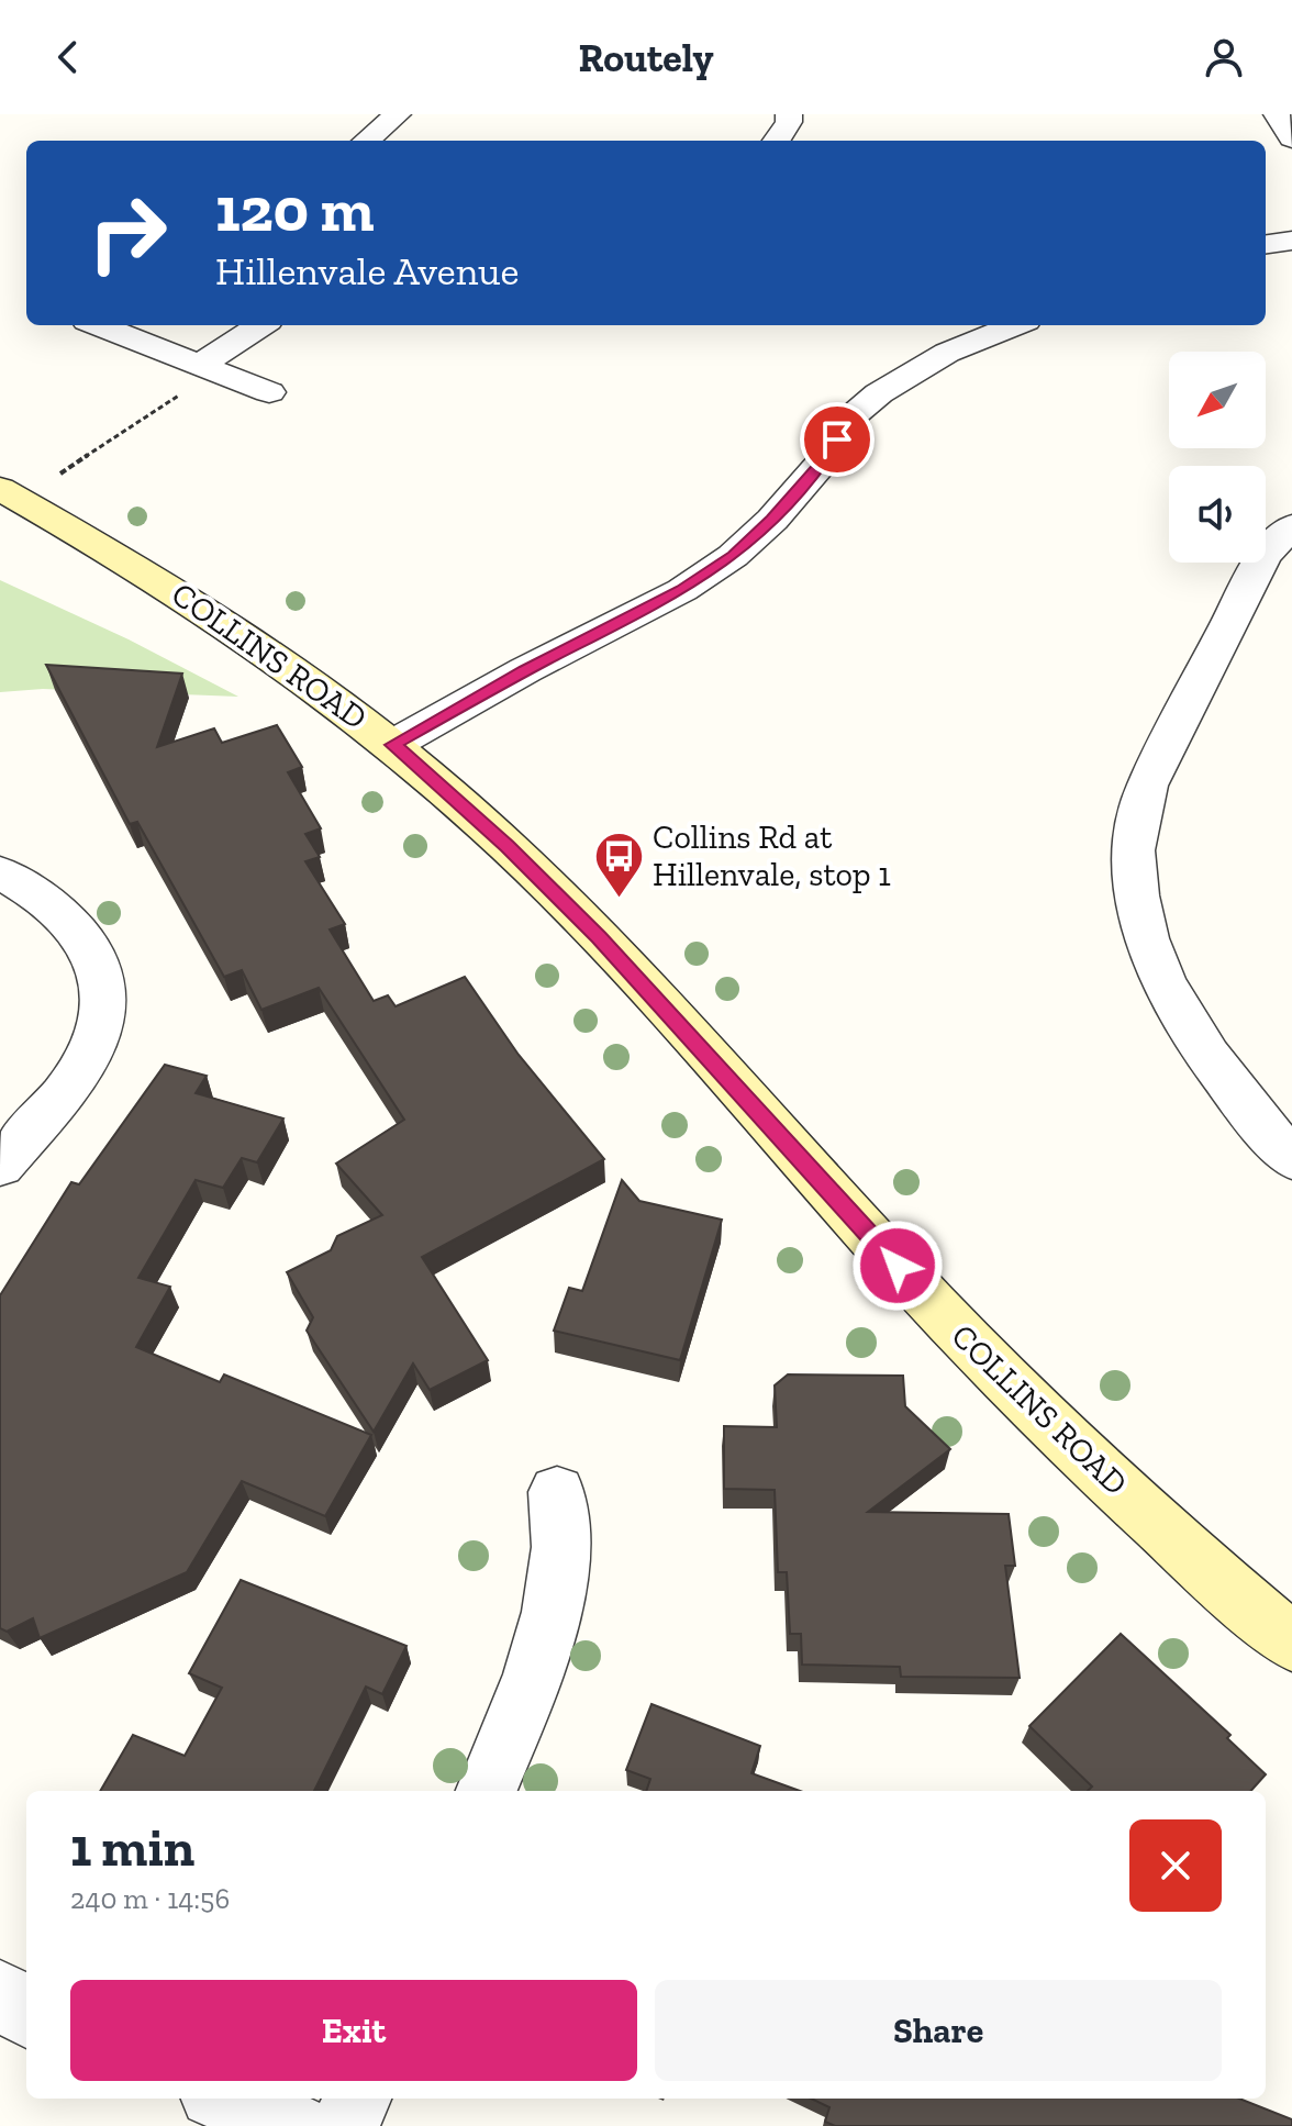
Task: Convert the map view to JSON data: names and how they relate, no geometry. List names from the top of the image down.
{
  "streets": {
    "main road": ["COLLINS ROAD"]
  },
  "places": {
    "bus stop": ["Collins Rd at Hillenvale, stop 1"]
  },
  "north": "bottom left",
  "page": {
    "header": "Routely",
    "turn": ["120 m", "Hillenvale Avenue"],
    "heading": ["1 min", "240 m · 14:56"],
    "buttons": ["Exit", "Share"]
  }
}
